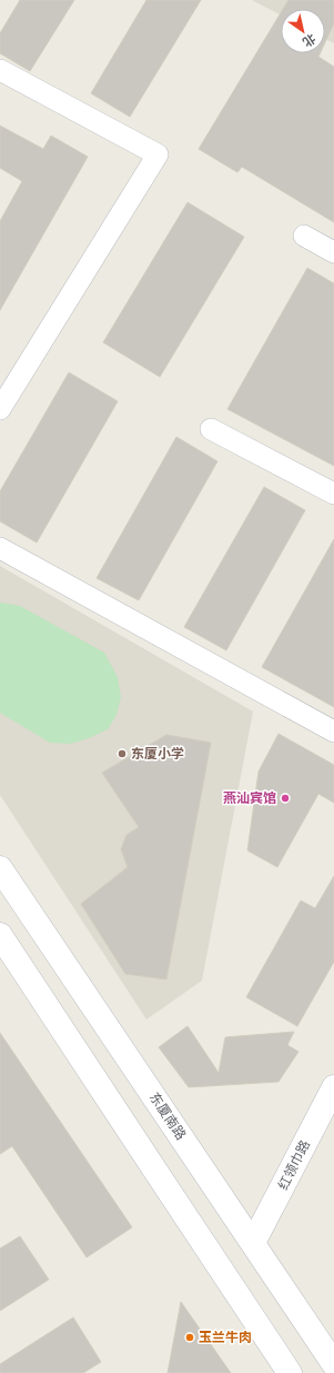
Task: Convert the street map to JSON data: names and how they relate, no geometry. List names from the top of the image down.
{
  "streets": {
    "street": ["东厦南路", "红领巾路"]
  },
  "crossings": [
    ["东厦南路", "红领巾路"]
  ],
  "places": ["东厦小学", "燕汕宾馆", "玉兰牛肉"],
  "north": "bottom right"
}
